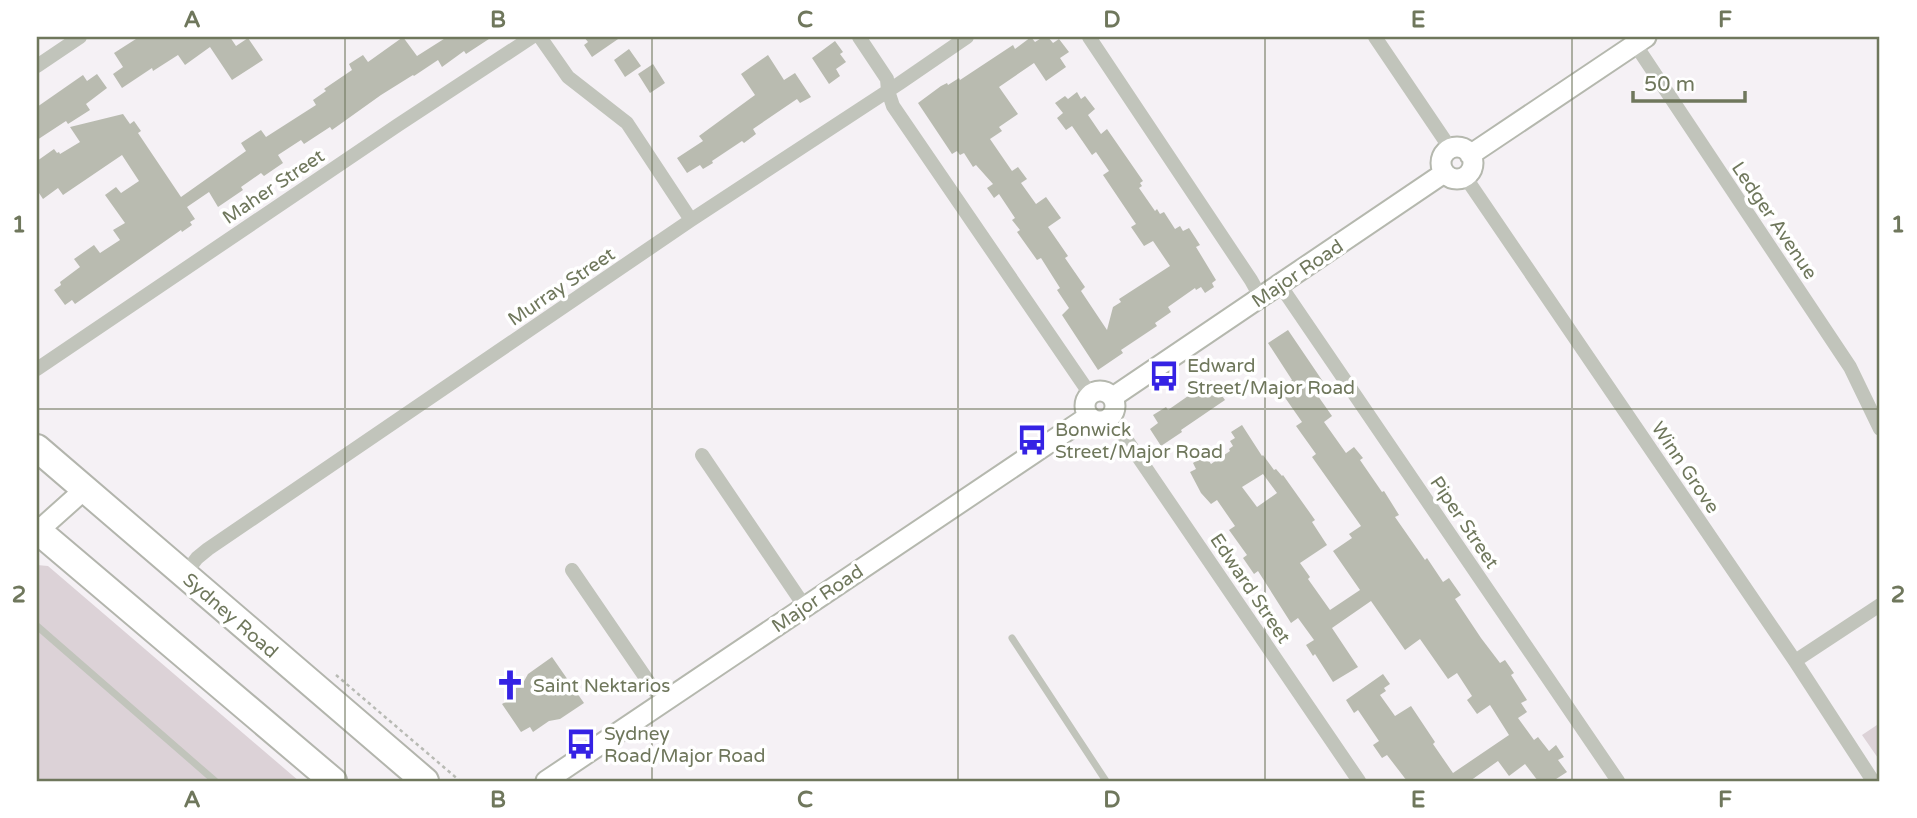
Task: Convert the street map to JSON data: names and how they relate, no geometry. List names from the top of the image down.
{
  "streets": {
    "highway": ["Sydney Road"],
    "street": [
      "Maher Street",
      "Ledger Avenue",
      "Major Road",
      "Murray Street",
      "Winn Grove",
      "Piper Street",
      "Edward Street"
    ]
  },
  "crossings": [
    ["Major Road", "Winn Grove"],
    ["Major Road", "Piper Street"],
    ["Major Road", "Edward Street"],
    ["Murray Street", "Sydney Road"]
  ],
  "places": {
    "bus stop": ["Edward Street/Major Road", "Bonwick Street/Major Road", "Sydney Road/Major Road"],
    "church": ["Saint Nektarios"]
  },
  "scale_bar": "50 m",
  "grid": {
    "columns": [
      "A",
      "B",
      "C",
      "D",
      "E",
      "F"
    ],
    "rows": ["1", "2"]
  }
}
